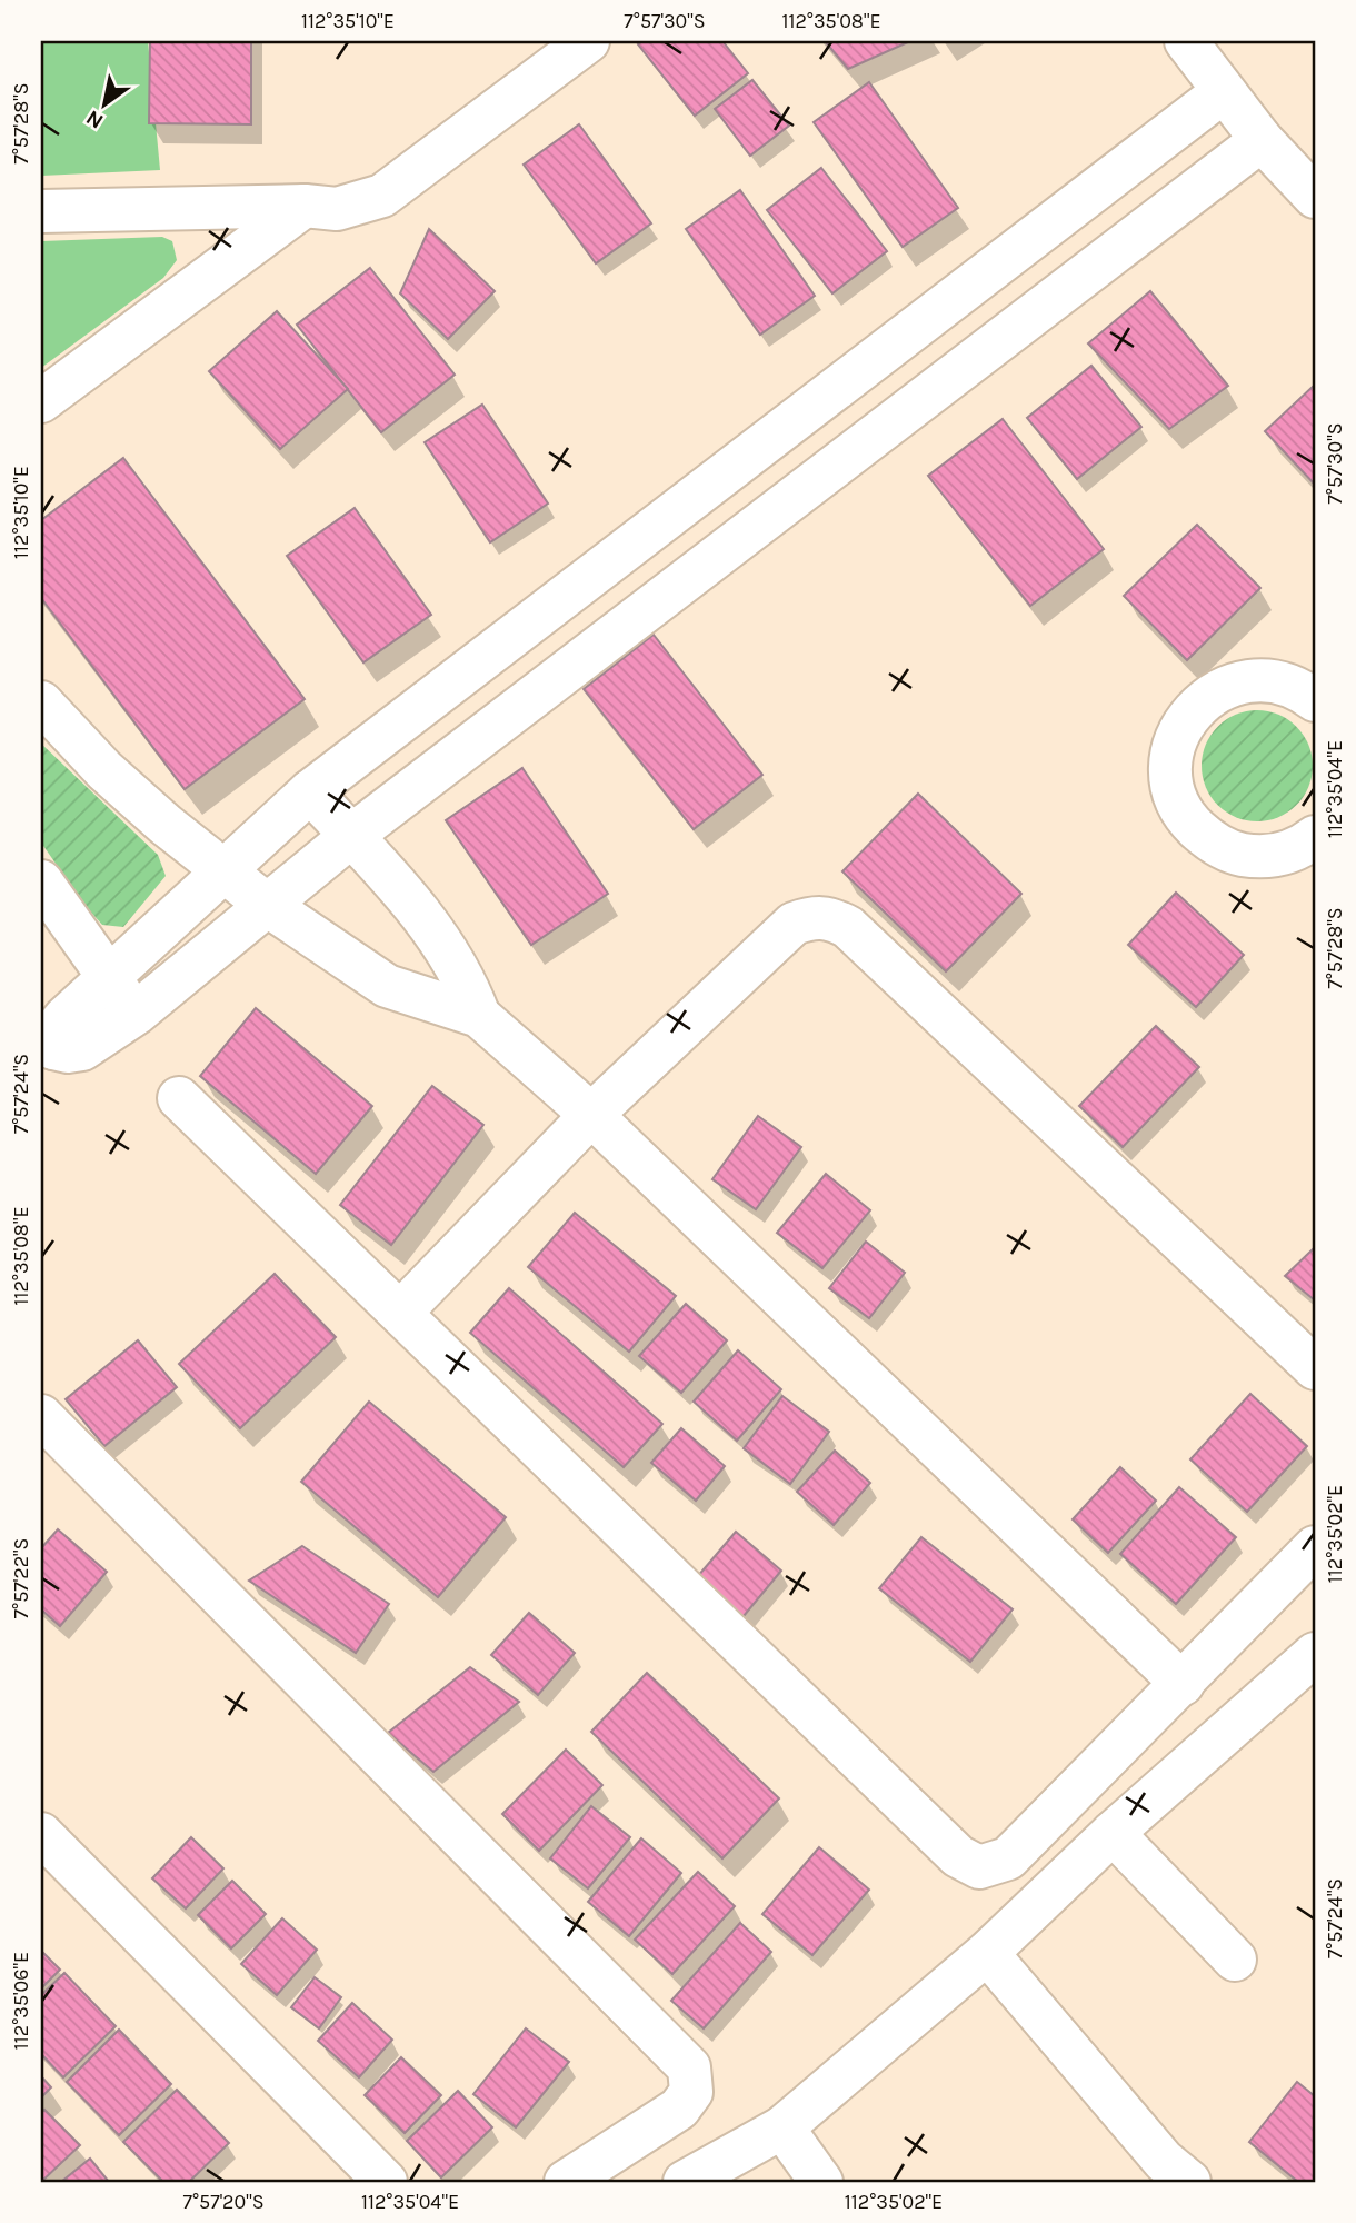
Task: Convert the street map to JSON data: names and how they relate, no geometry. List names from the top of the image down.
{
  "north": "bottom left",
  "coordinates": [
    "112°35'10\"E",
    "7°57'30\"S",
    "112°35'08\"E",
    "7°57'28\"S",
    "112°35'04\"E",
    "7°57'24\"S",
    "112°35'02\"E",
    "7°57'22\"S",
    "112°35'06\"E",
    "7°57'20\"S"
  ]
}
